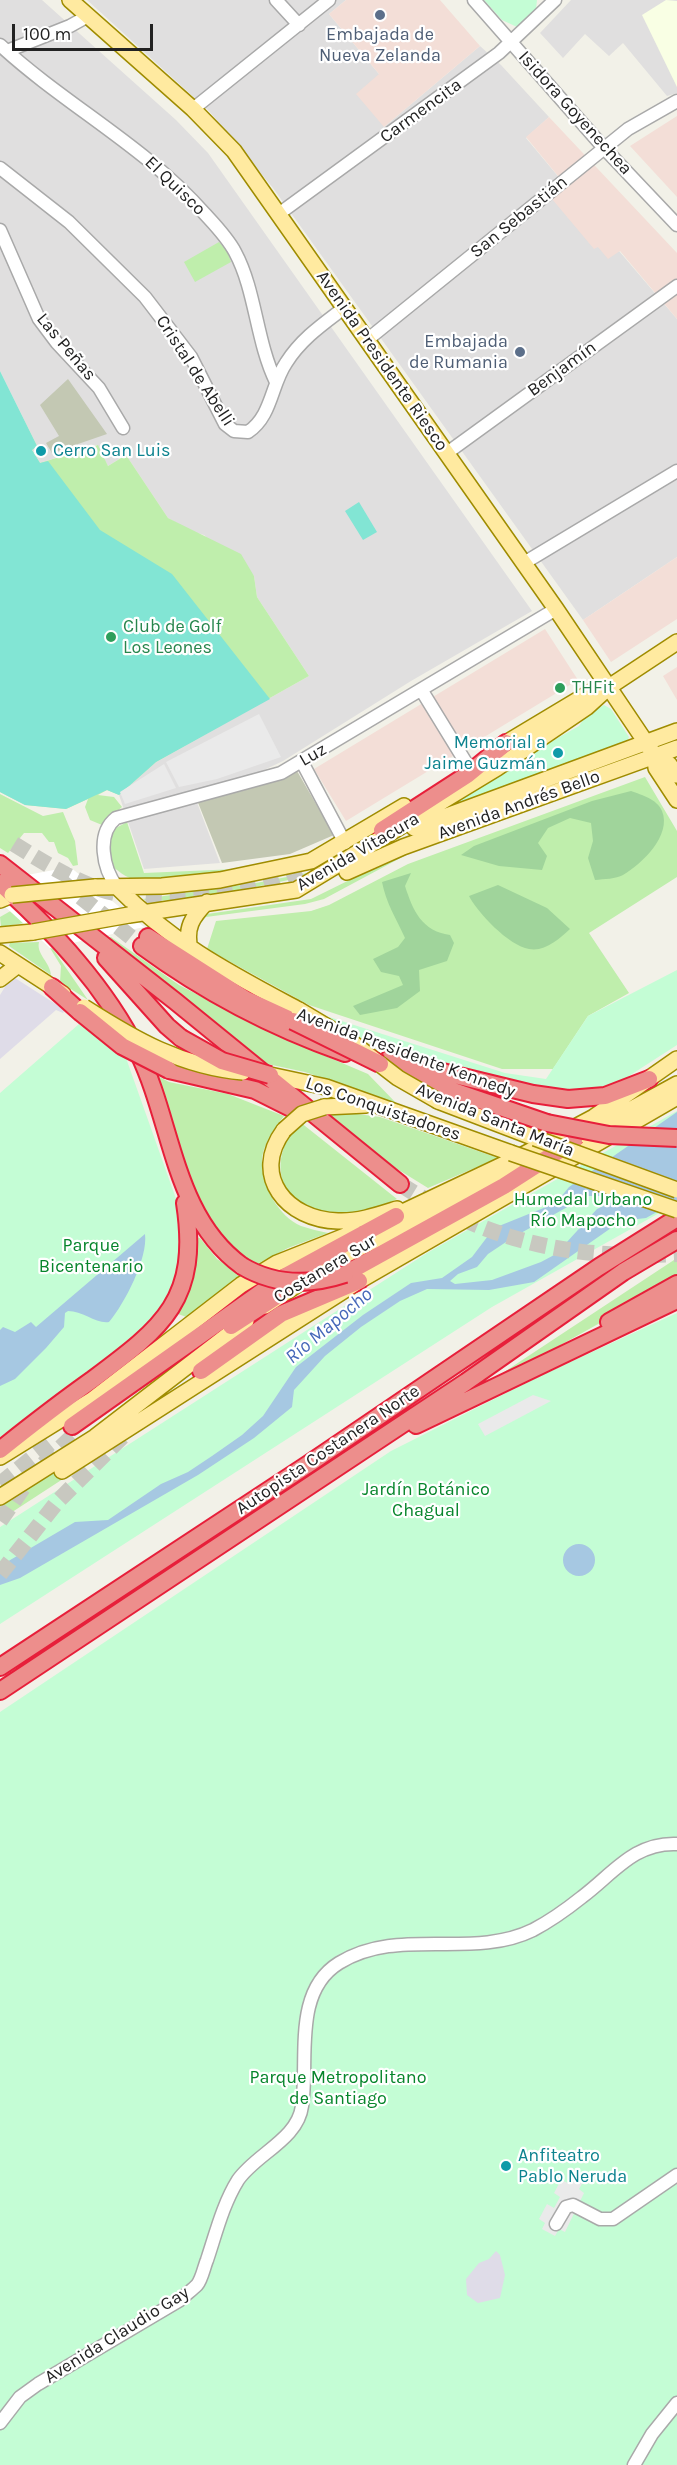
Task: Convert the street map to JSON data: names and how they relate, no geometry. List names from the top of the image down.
{
  "streets": {
    "highway": ["Avenida Presidente Kennedy", "Autopista Costanera Norte"],
    "main road": [
      "Avenida Presidente Riesco",
      "Avenida Andrés Bello",
      "Avenida Vitacura",
      "Los Conquistadores",
      "Avenida Santa María",
      "Costanera Sur"
    ],
    "street": [
      "Carmencita",
      "Isidora Goyenechea",
      "El Quisco",
      "San Sebastián",
      "Las Peñas",
      "Benjamín",
      "Cristal de Abelli",
      "Luz",
      "Avenida Claudio Gay"
    ]
  },
  "crossings": [
    ["Carmencita", "Isidora Goyenechea"],
    ["Carmencita", "Avenida Presidente Riesco"],
    ["Isidora Goyenechea", "San Sebastián"],
    ["El Quisco", "Cristal de Abelli"],
    ["San Sebastián", "Avenida Presidente Riesco"],
    ["Avenida Presidente Riesco", "Benjamín"],
    ["Avenida Presidente Riesco", "Cristal de Abelli"],
    ["Avenida Presidente Riesco", "Luz"],
    ["Avenida Presidente Riesco", "Avenida Andrés Bello"],
    ["Avenida Presidente Riesco", "Avenida Vitacura"],
    ["Luz", "Avenida Vitacura"],
    ["Avenida Andrés Bello", "Avenida Vitacura"]
  ],
  "water": ["Río Mapocho"],
  "parks": [
    "Humedal Urbano Río Mapocho",
    "Parque Bicentenario",
    "Jardín Botánico Chagual",
    "Parque Metropolitano de Santiago"
  ],
  "places": [
    "Embajada de Nueva Zelanda",
    "Embajada de Rumania",
    "Cerro San Luis",
    "Club de Golf Los Leones",
    "THFit",
    "Memorial a Jaime Guzmán",
    "Anfiteatro Pablo Neruda"
  ],
  "scale_bar": "100 m"
}
